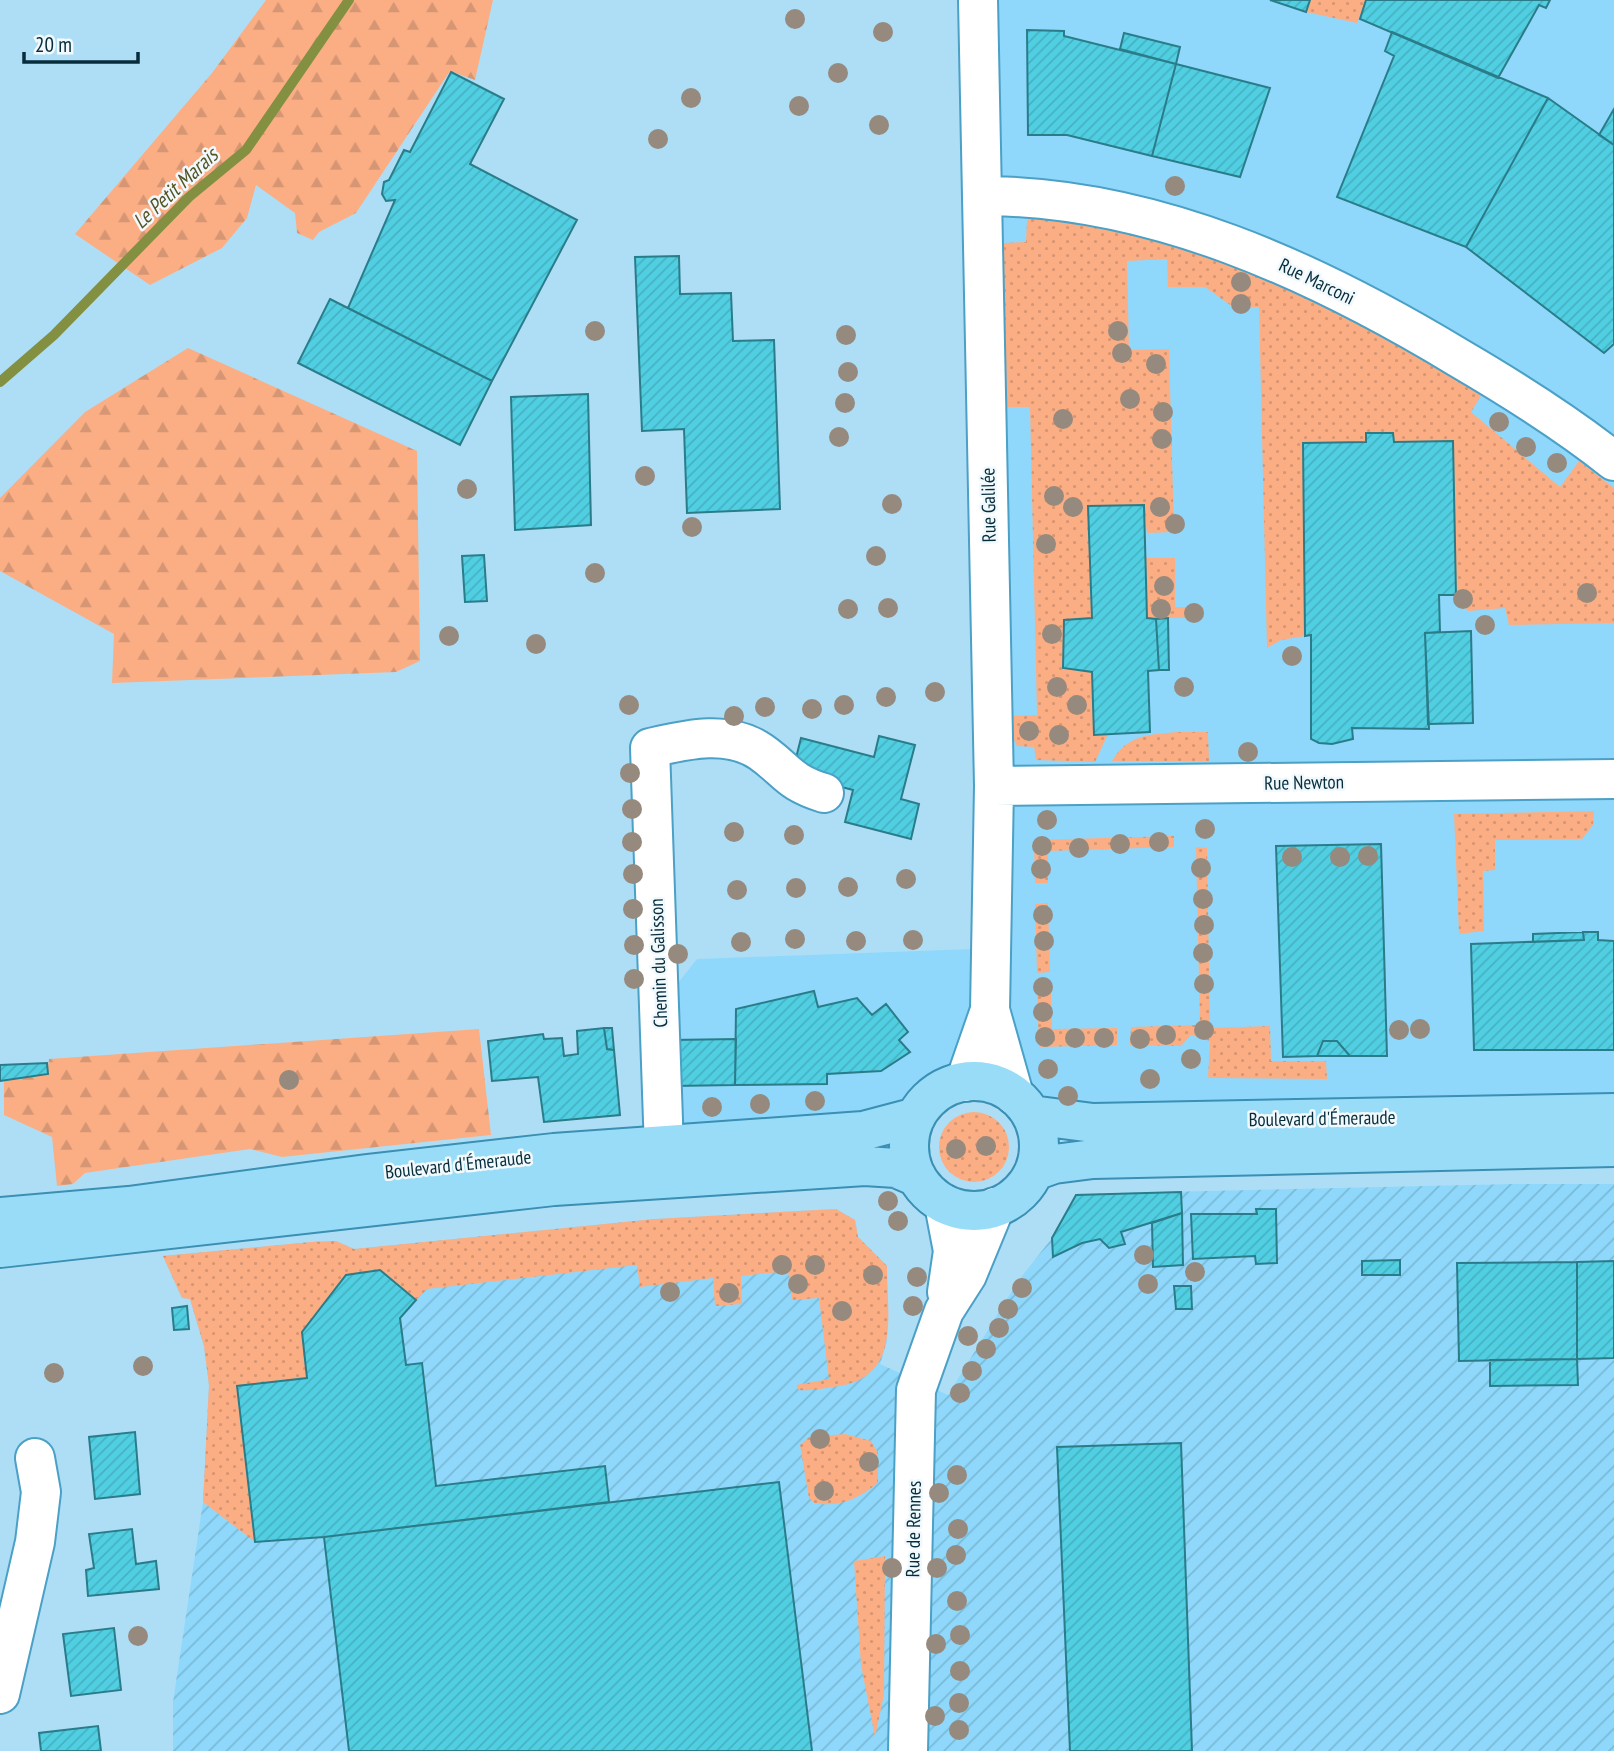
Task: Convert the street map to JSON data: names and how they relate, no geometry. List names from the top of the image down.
{
  "streets": {
    "main road": ["Boulevard d'Émeraude"],
    "street": [
      "Rue Marconi",
      "Rue Galilée",
      "Rue Newton",
      "Chemin du Galisson",
      "Rue de Rennes"
    ]
  },
  "crossings": [
    ["Rue Marconi", "Rue Galilée"],
    ["Rue Galilée", "Rue Newton"],
    ["Rue Galilée", "Boulevard d'Émeraude"],
    ["Rue Galilée", "Rue de Rennes"],
    ["Chemin du Galisson", "Boulevard d'Émeraude"],
    ["Boulevard d'Émeraude", "Rue de Rennes"]
  ],
  "water": ["Le Petit Marais"],
  "scale_bar": "20 m"
}
